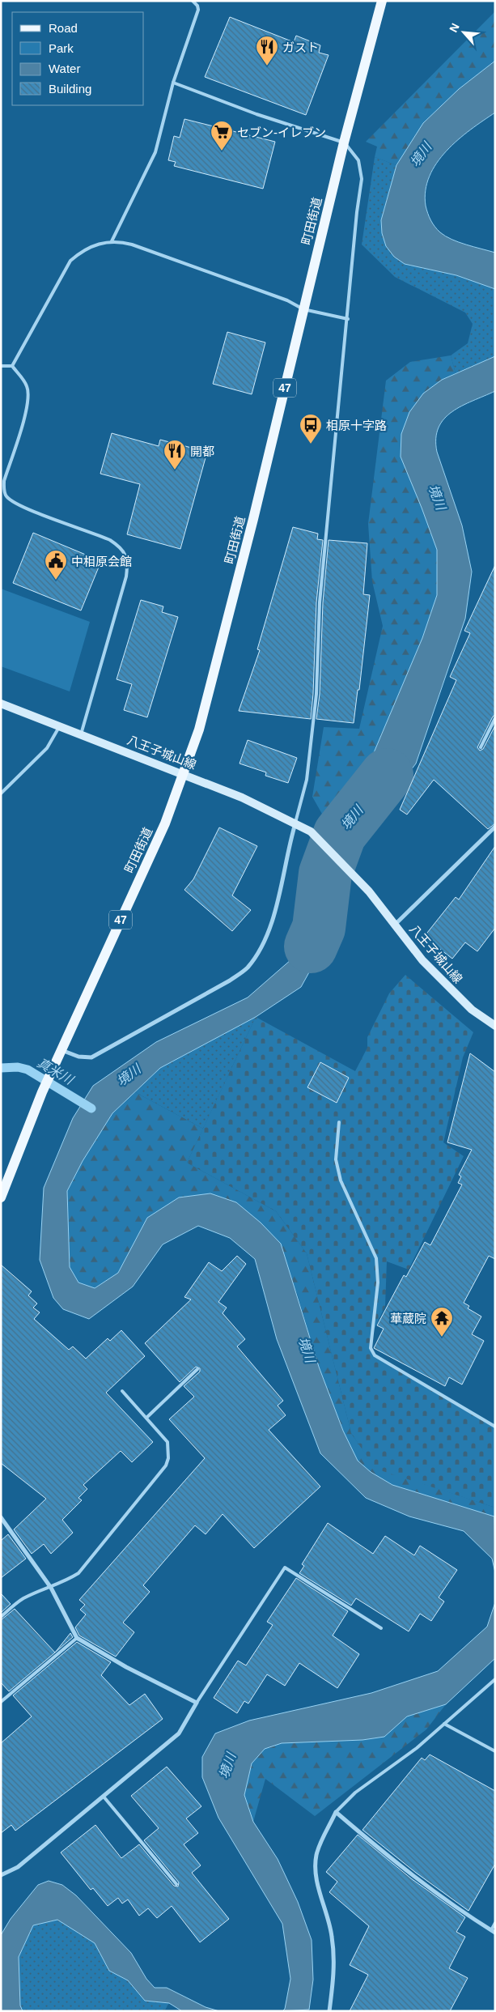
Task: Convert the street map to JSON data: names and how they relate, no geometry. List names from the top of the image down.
{
  "streets": {
    "main road": ["町田街道", "47", "八王子城山線"]
  },
  "crossings": [
    ["町田街道", "八王子城山線"]
  ],
  "water": ["境川", "真米川"],
  "places": {
    "restaurant": ["ガスト", "開都"],
    "supermarket": ["セブン-イレブン"],
    "bus stop": ["相原十字路"],
    "public building": ["中相原会館"],
    "temple": ["華蔵院"]
  },
  "legend": [
    "Road",
    "Park",
    "Water",
    "Building"
  ],
  "north": "top left"
}
